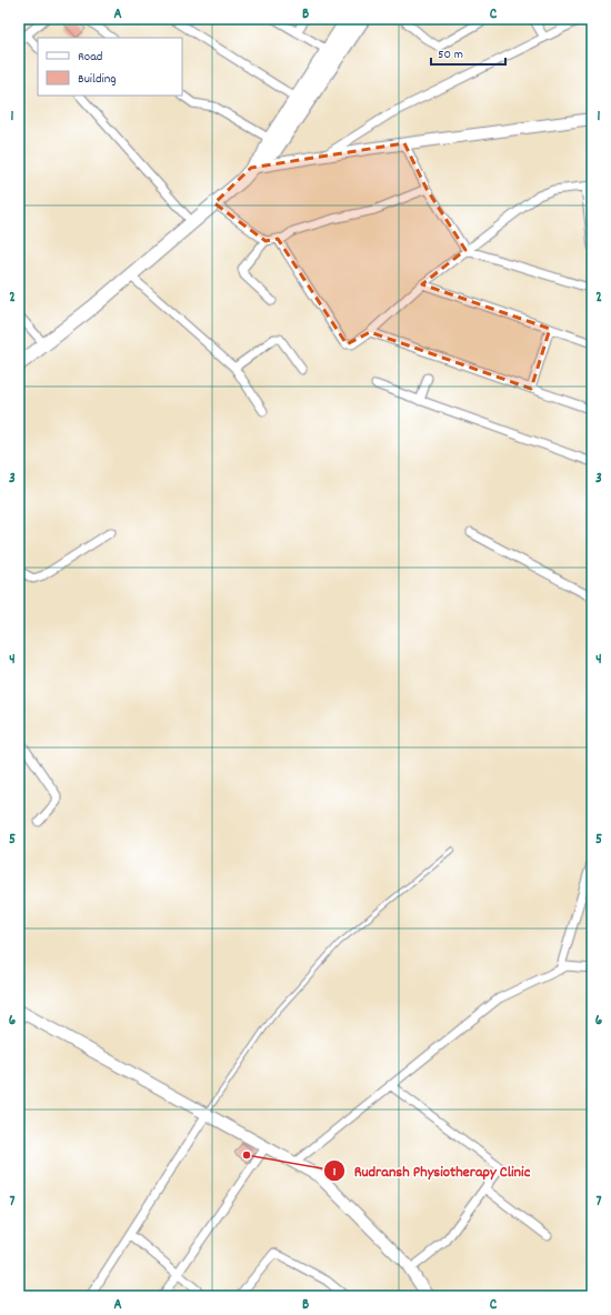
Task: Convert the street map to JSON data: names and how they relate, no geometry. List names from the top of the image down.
{
  "places": ["Rudransh Physiotherapy Clinic"],
  "legend": ["Road", "Building"],
  "scale_bar": "50 m",
  "grid": {
    "columns": ["A", "B", "C"],
    "rows": [
      "1",
      "2",
      "3",
      "4",
      "5",
      "6",
      "7"
    ]
  }
}
